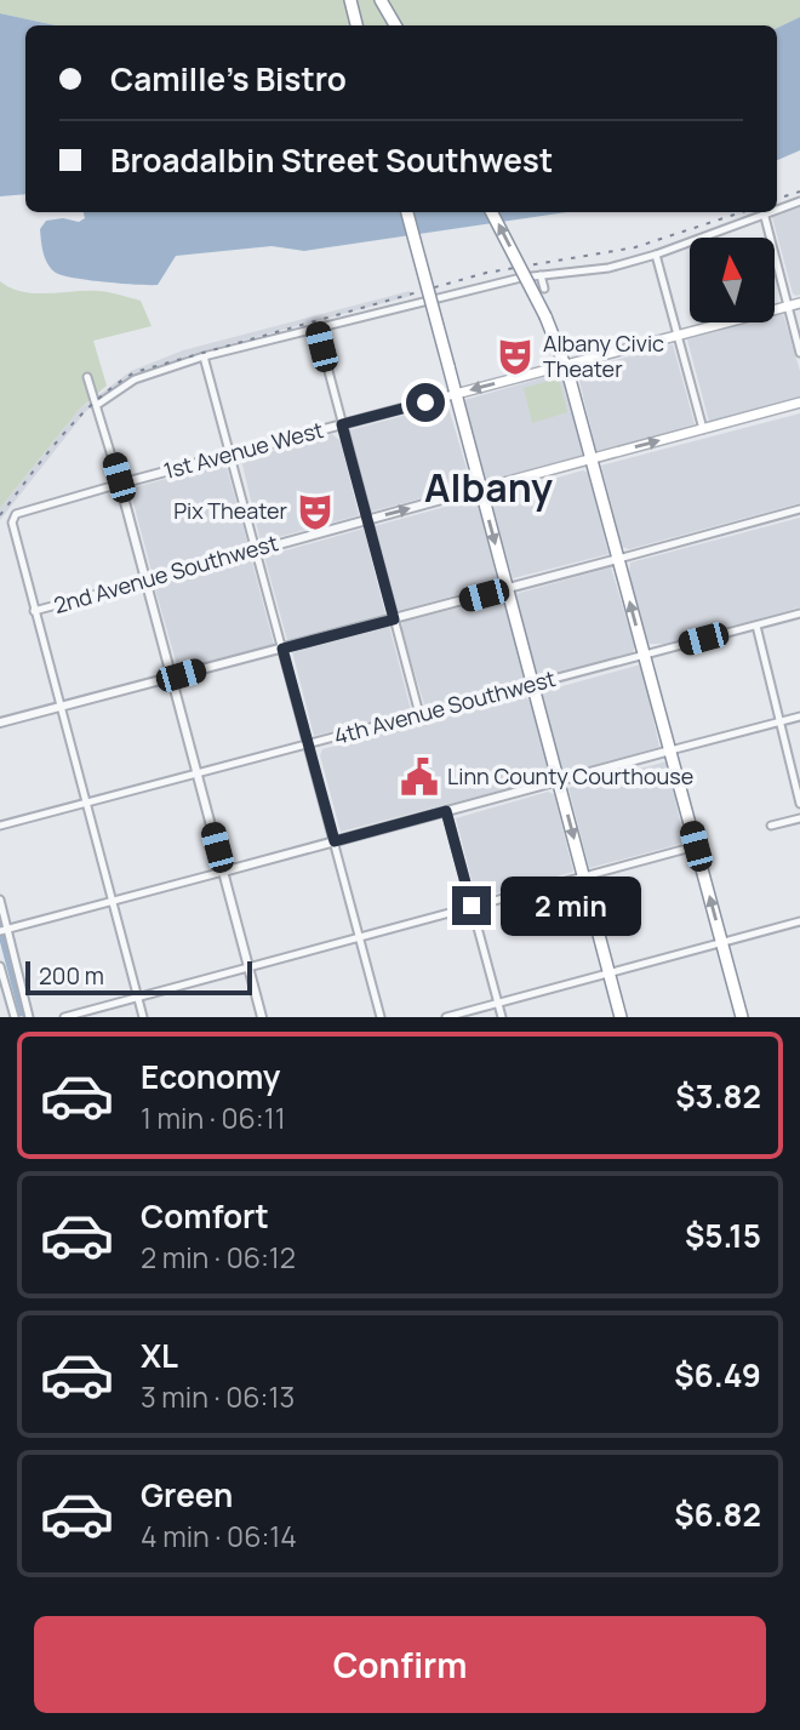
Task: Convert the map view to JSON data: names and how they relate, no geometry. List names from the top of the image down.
{
  "streets": {
    "main road": ["1st Avenue West", "2nd Avenue Southwest"],
    "street": ["4th Avenue Southwest"]
  },
  "crossings": [
    ["1st Avenue West", "2nd Avenue Southwest"]
  ],
  "districts": ["Albany"],
  "places": {
    "theatre": ["Albany Civic Theater", "Pix Theater"],
    "public building": ["Linn County Courthouse"]
  },
  "scale_bar": "200 m",
  "north": "top",
  "page": {
    "banner": ["Camille's Bistro", "Broadalbin Street Southwest"],
    "bubble": "2 min",
    "scale": "200 m",
    "list": [
      {
        "name": "Economy",
        "note": "1 min · 06:11",
        "value": "$3.82"
      },
      {
        "name": "Comfort",
        "note": "2 min · 06:12",
        "value": "$5.15"
      },
      {
        "name": "XL",
        "note": "3 min · 06:13",
        "value": "$6.49"
      },
      {
        "name": "Green",
        "note": "4 min · 06:14",
        "value": "$6.82"
      }
    ],
    "buttons": "Confirm"
  }
}
